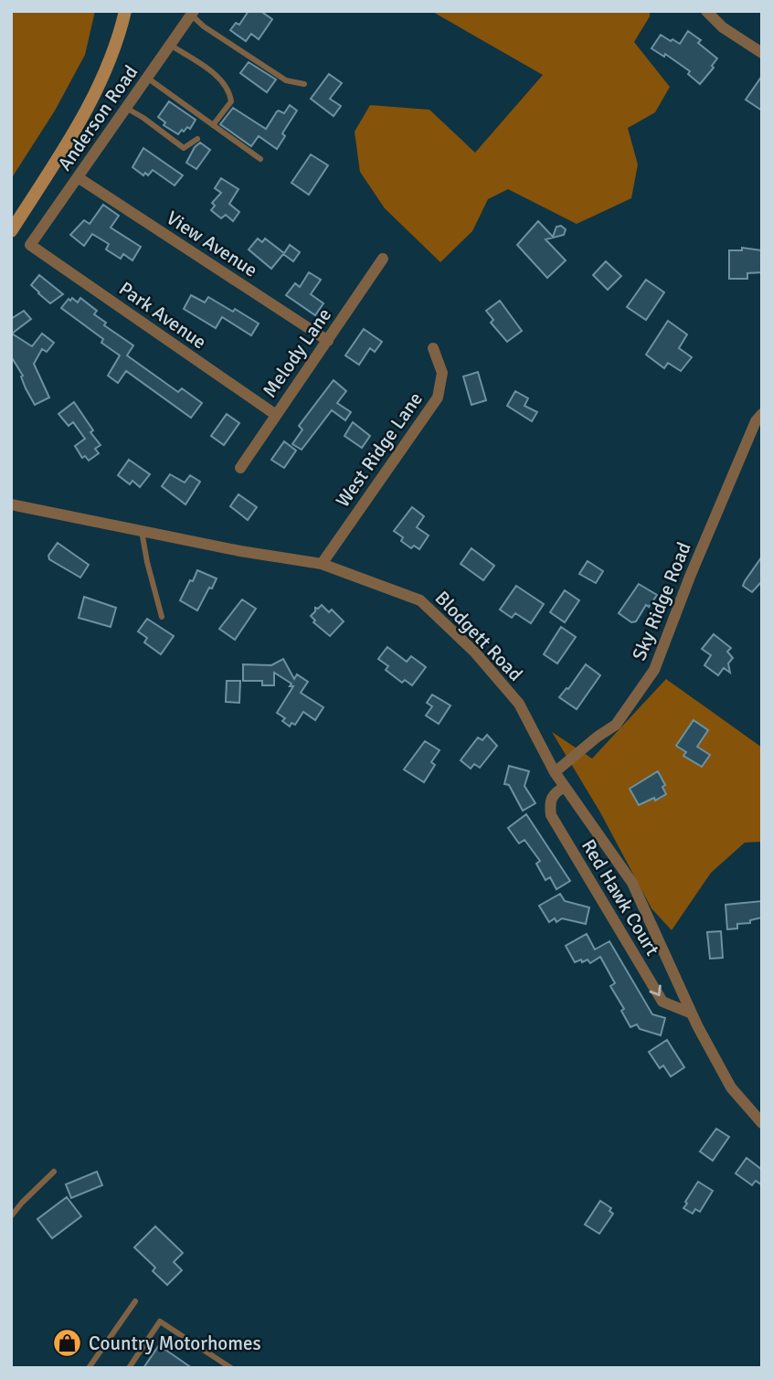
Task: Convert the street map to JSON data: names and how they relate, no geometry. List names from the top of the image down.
{
  "streets": {
    "street": [
      "Anderson Road",
      "View Avenue",
      "Park Avenue",
      "Melody Lane",
      "West Ridge Lane",
      "Sky Ridge Road",
      "Blodgett Road",
      "Red Hawk Court"
    ]
  },
  "crossings": [
    ["Anderson Road", "View Avenue"],
    ["Anderson Road", "Park Avenue"],
    ["View Avenue", "Melody Lane"],
    ["Park Avenue", "Melody Lane"],
    ["West Ridge Lane", "Blodgett Road"],
    ["Sky Ridge Road", "Blodgett Road"],
    ["Blodgett Road", "Red Hawk Court"]
  ],
  "one_way": ["Red Hawk Court"],
  "places": {
    "shop": ["Country Motorhomes"]
  }
}
